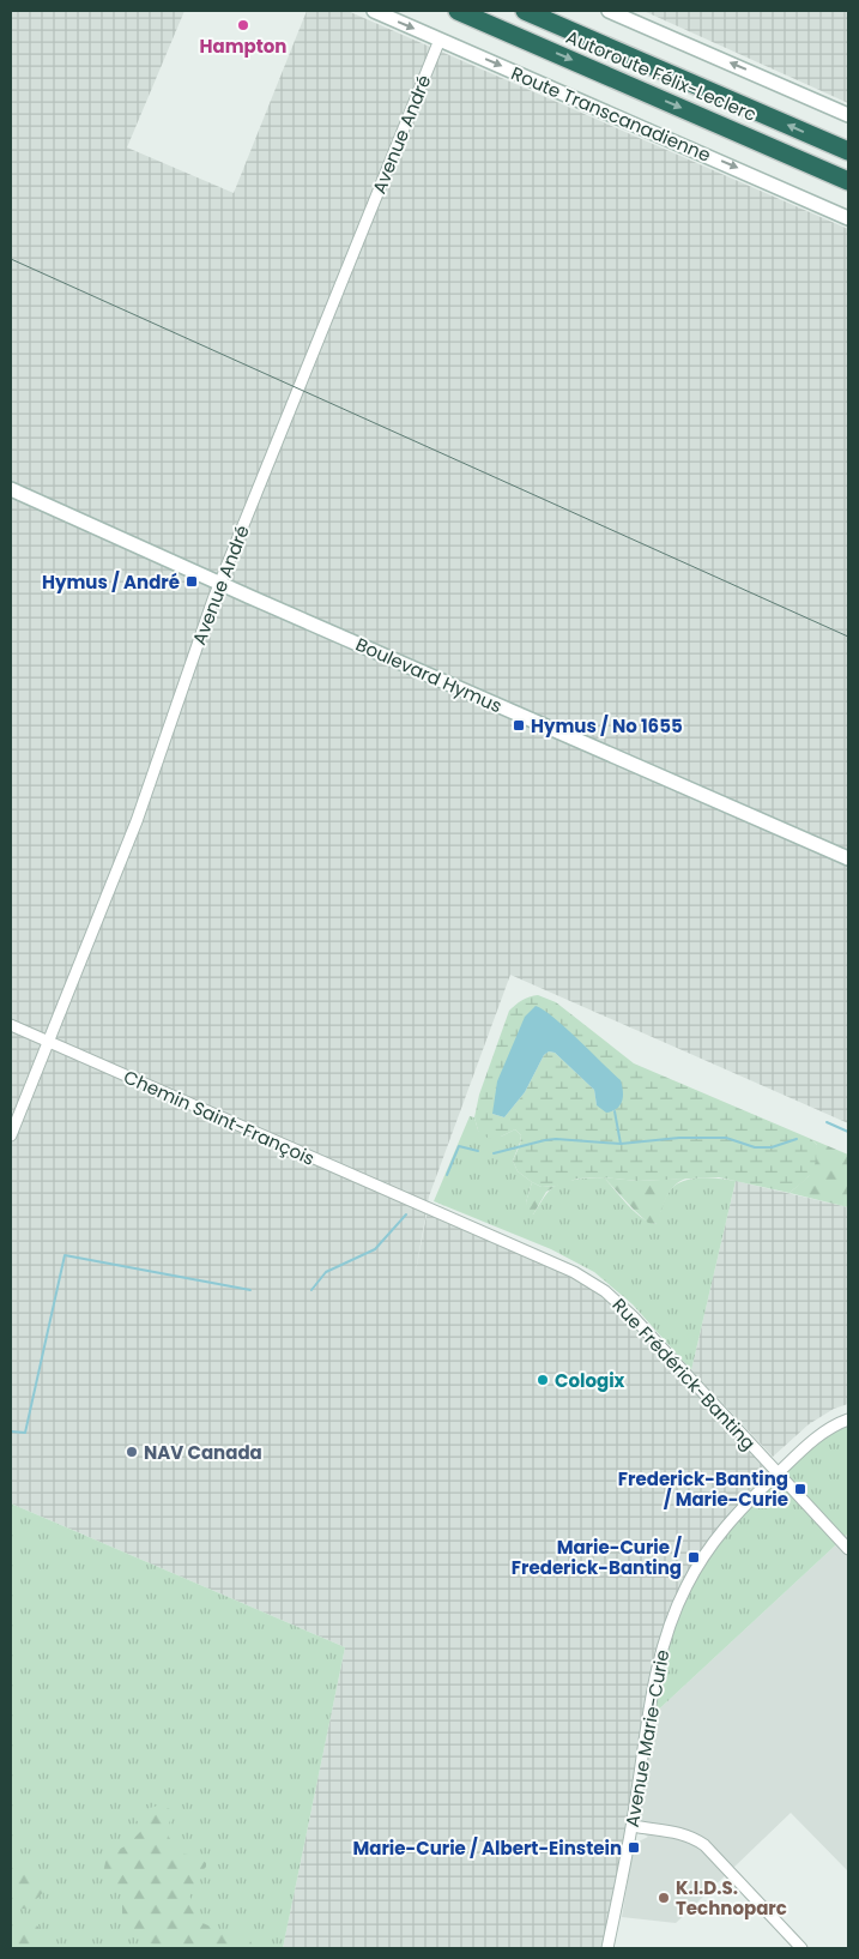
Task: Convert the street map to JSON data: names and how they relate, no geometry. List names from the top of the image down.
{
  "streets": {
    "highway": ["Autoroute Félix-Leclerc"],
    "street": [
      "Route Transcanadienne",
      "Avenue André",
      "Boulevard Hymus",
      "Chemin Saint-François",
      "Rue Frédérick-Banting",
      "Avenue Marie-Curie"
    ]
  },
  "crossings": [
    ["Route Transcanadienne", "Avenue André"],
    ["Avenue André", "Boulevard Hymus"],
    ["Avenue André", "Chemin Saint-François"],
    ["Chemin Saint-François", "Rue Frédérick-Banting"],
    ["Rue Frédérick-Banting", "Avenue Marie-Curie"]
  ],
  "places": {
    "other": [
      "Hampton",
      "Cologix",
      "NAV Canada",
      "K.I.D.S. Technoparc"
    ],
    "transit": [
      "Hymus / André",
      "Hymus / No 1655",
      "Frederick-Banting / Marie-Curie",
      "Marie-Curie / Frederick-Banting",
      "Marie-Curie / Albert-Einstein"
    ]
  }
}
